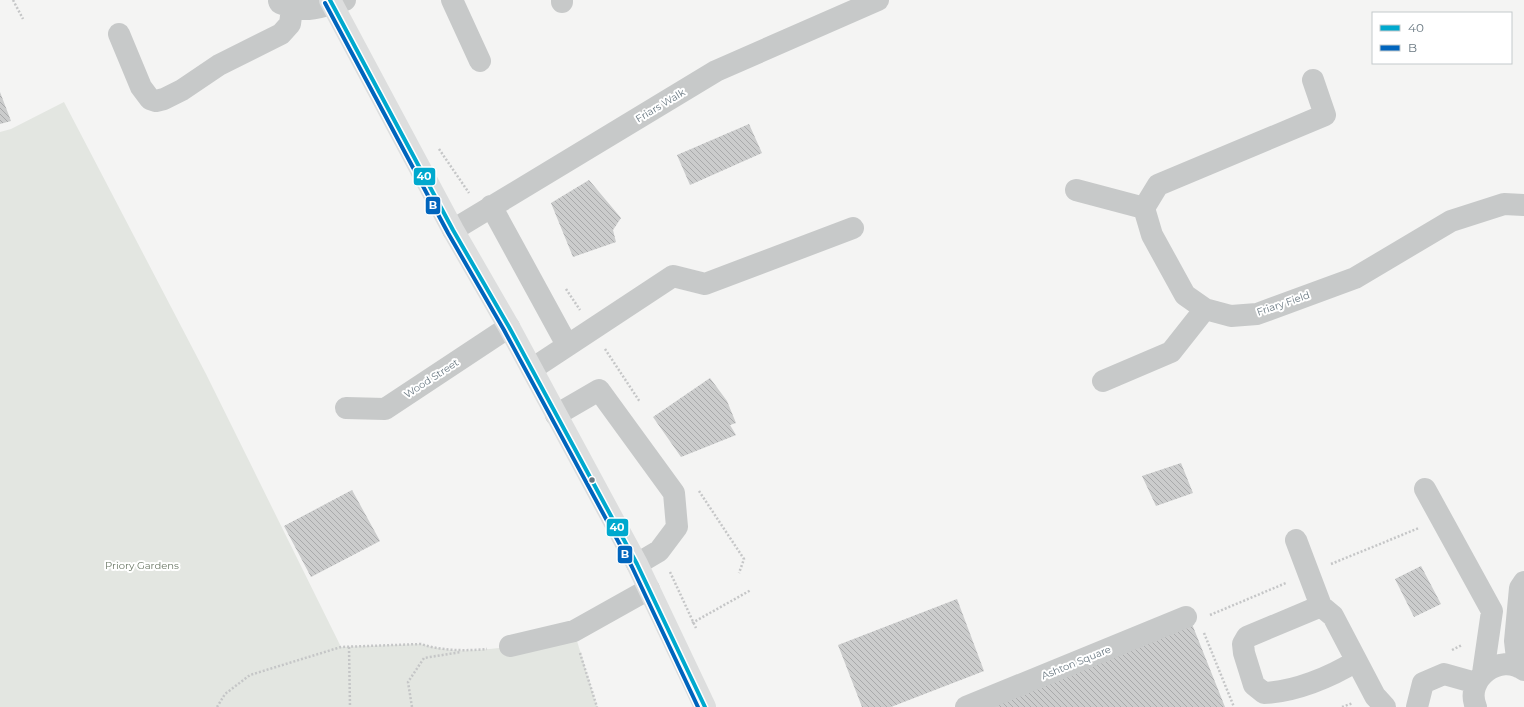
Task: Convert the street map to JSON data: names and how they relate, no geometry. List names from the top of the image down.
{
  "streets": {
    "street": [
      "Friars Walk",
      "Friary Field",
      "Wood Street",
      "Ashton Square"
    ]
  },
  "parks": ["Priory Gardens"],
  "lines": ["transit line 40", "transit line B"],
  "legend": ["40", "B"]
}
